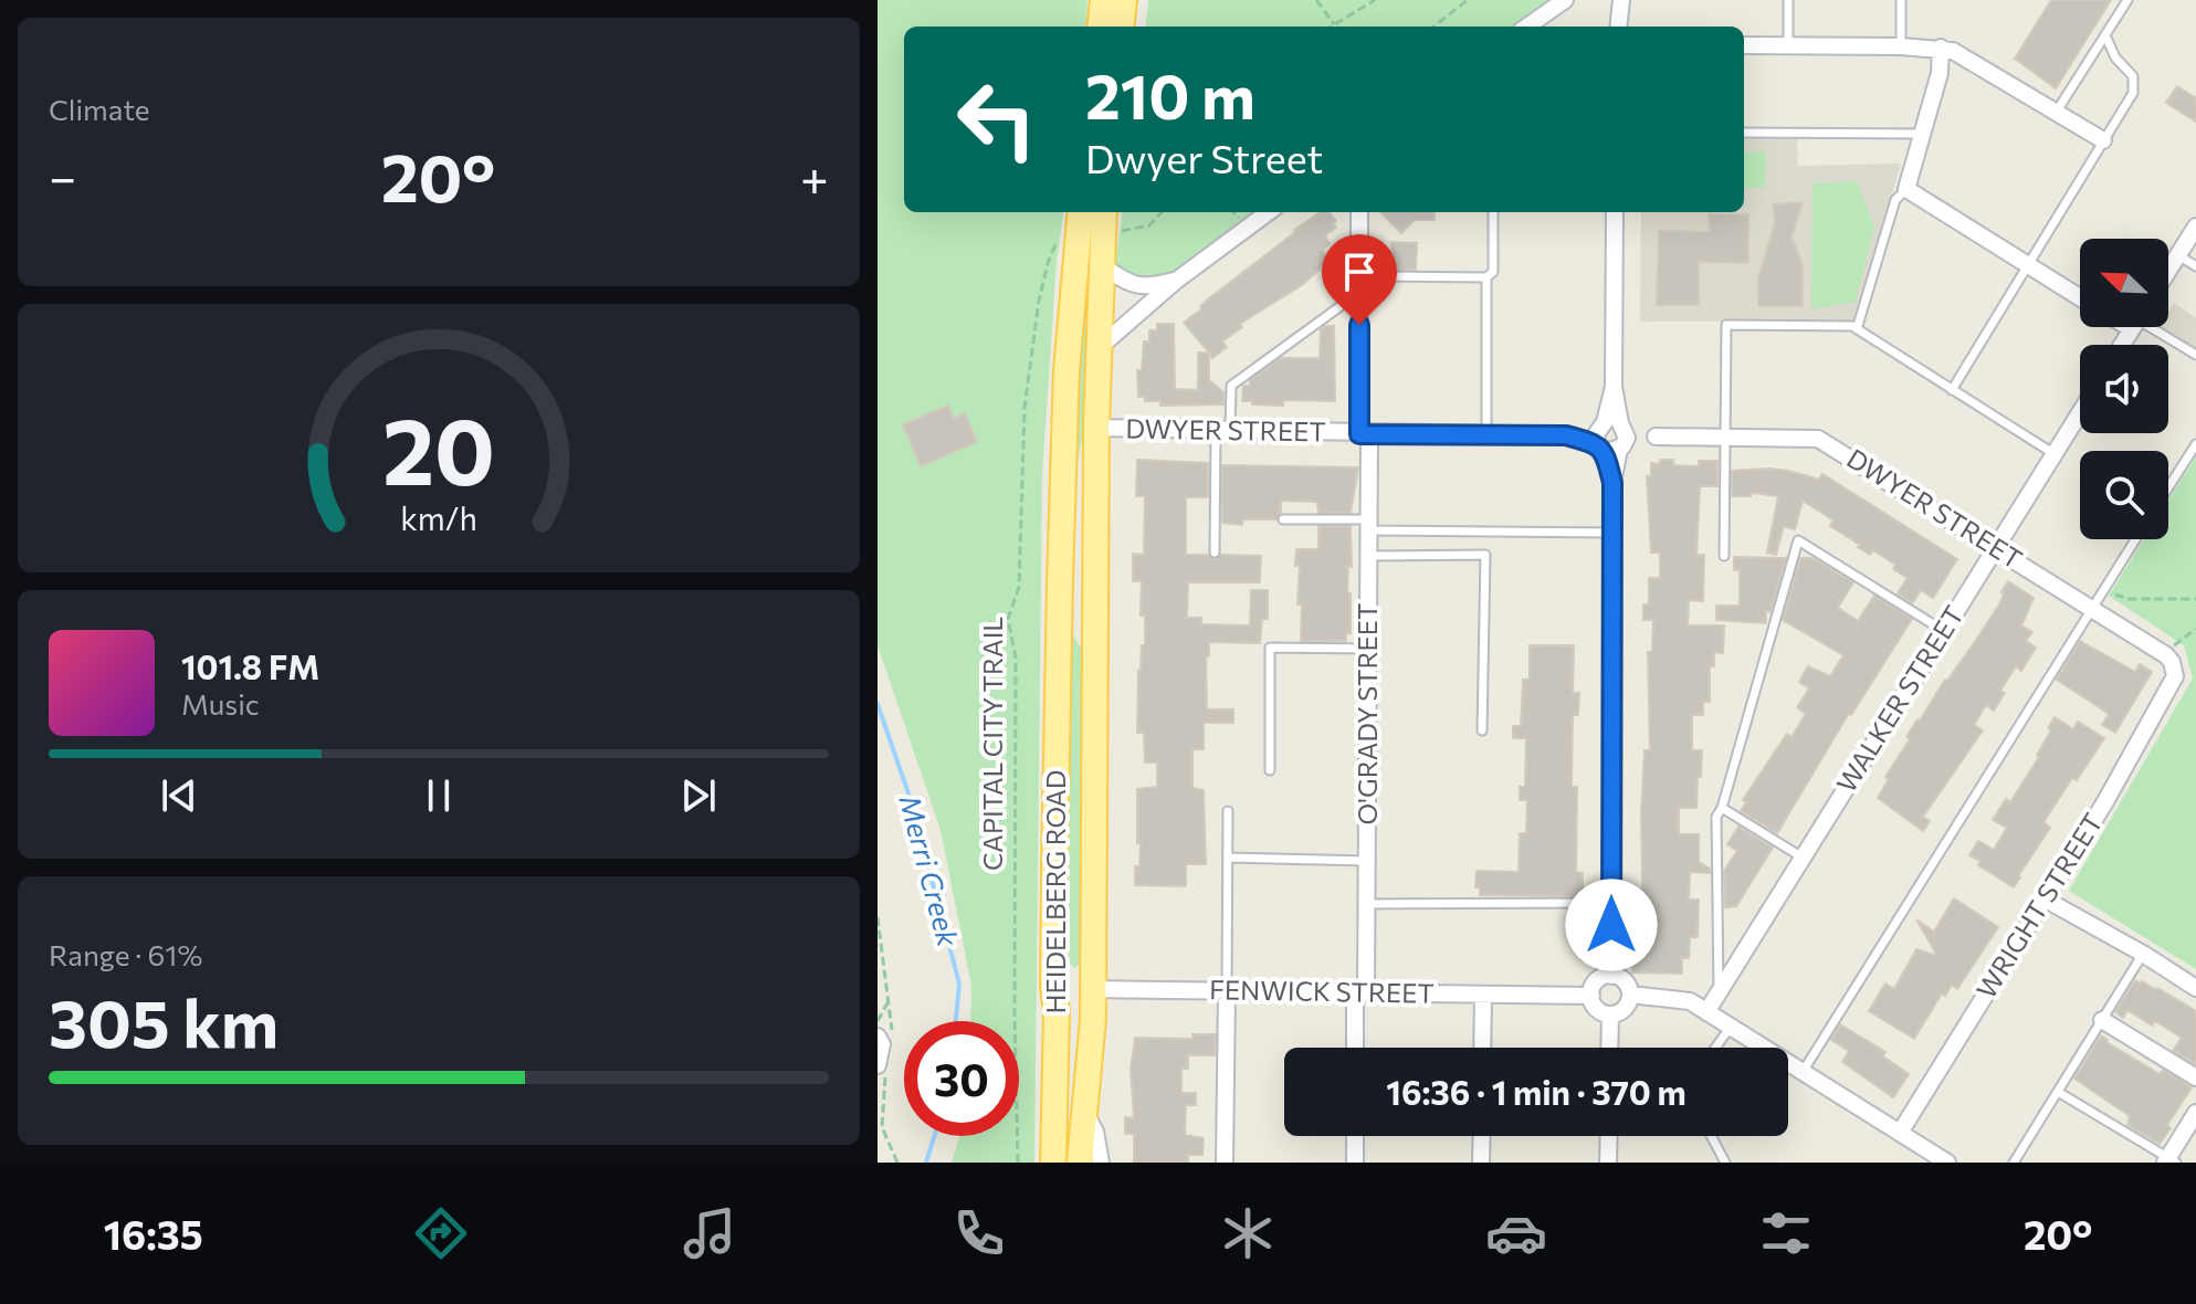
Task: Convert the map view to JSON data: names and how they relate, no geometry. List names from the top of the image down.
{
  "streets": {
    "main road": ["HEIDELBERG ROAD", "FENWICK STREET"],
    "street": [
      "DWYER STREET",
      "WALKER STREET",
      "O'GRADY STREET",
      "WRIGHT STREET"
    ],
    "path": ["CAPITAL CITY TRAIL"]
  },
  "crossings": [
    ["DWYER STREET", "WALKER STREET"],
    ["DWYER STREET", "O'GRADY STREET"],
    ["DWYER STREET", "HEIDELBERG ROAD"],
    ["DWYER STREET", "WRIGHT STREET"],
    ["O'GRADY STREET", "FENWICK STREET"],
    ["HEIDELBERG ROAD", "FENWICK STREET"]
  ],
  "water": ["Merri Creek"],
  "north": "top left",
  "page": {
    "tile": [
      "Climate",
      ["Range · 61%", "305 km"]
    ],
    "turn": ["210 m", "Dwyer Street"],
    "heat": ["−", "20°", "+"],
    "song": ["101.8 FM", "Music"],
    "limit": "30",
    "trip": "16:36 · 1 min · 370 m",
    "tabs": ["16:35", "20°"],
    "gauge": ["20", "km/h"]
  }
}
